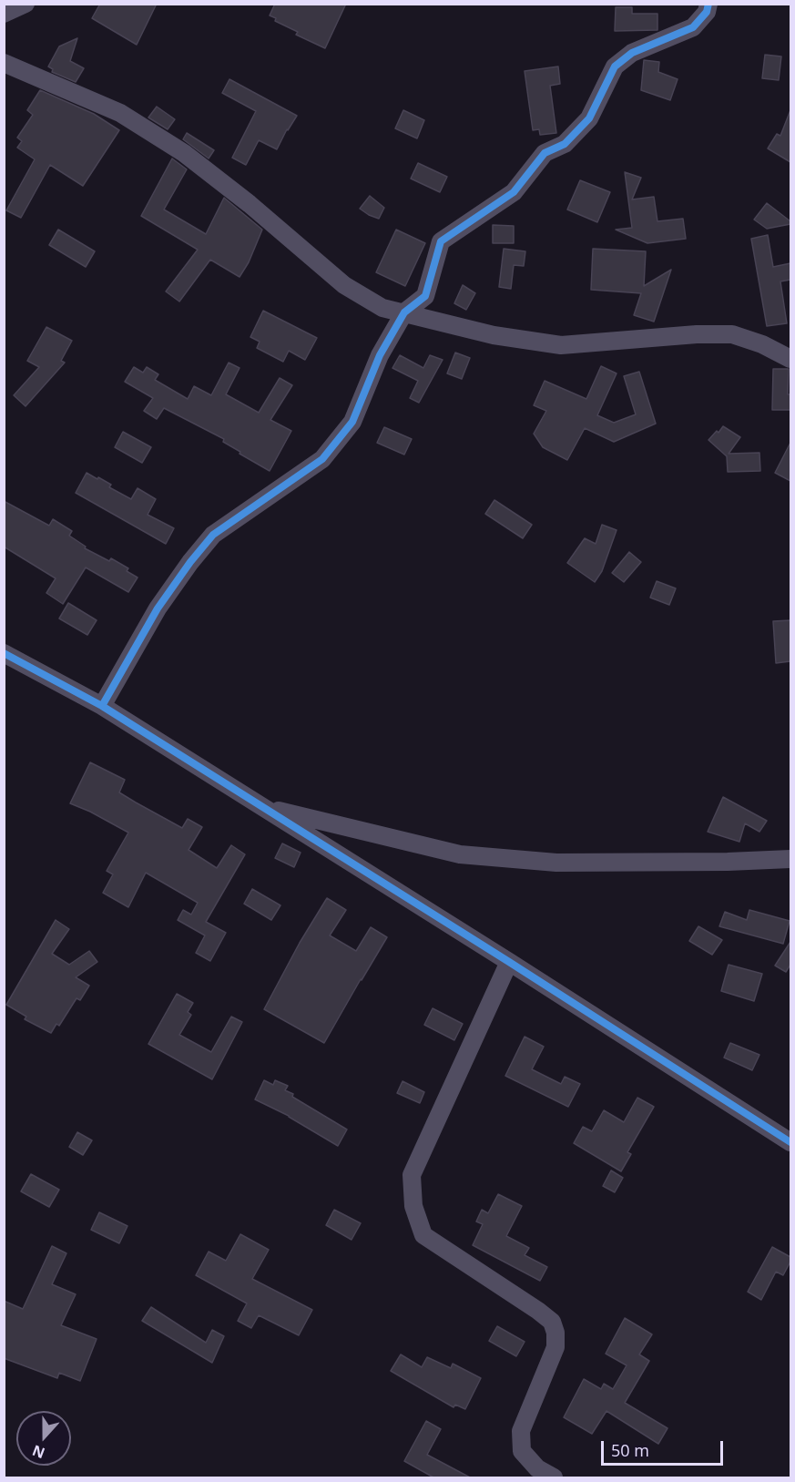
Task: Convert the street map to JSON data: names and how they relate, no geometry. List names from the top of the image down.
{
  "scale_bar": "50 m",
  "north": "bottom"
}
